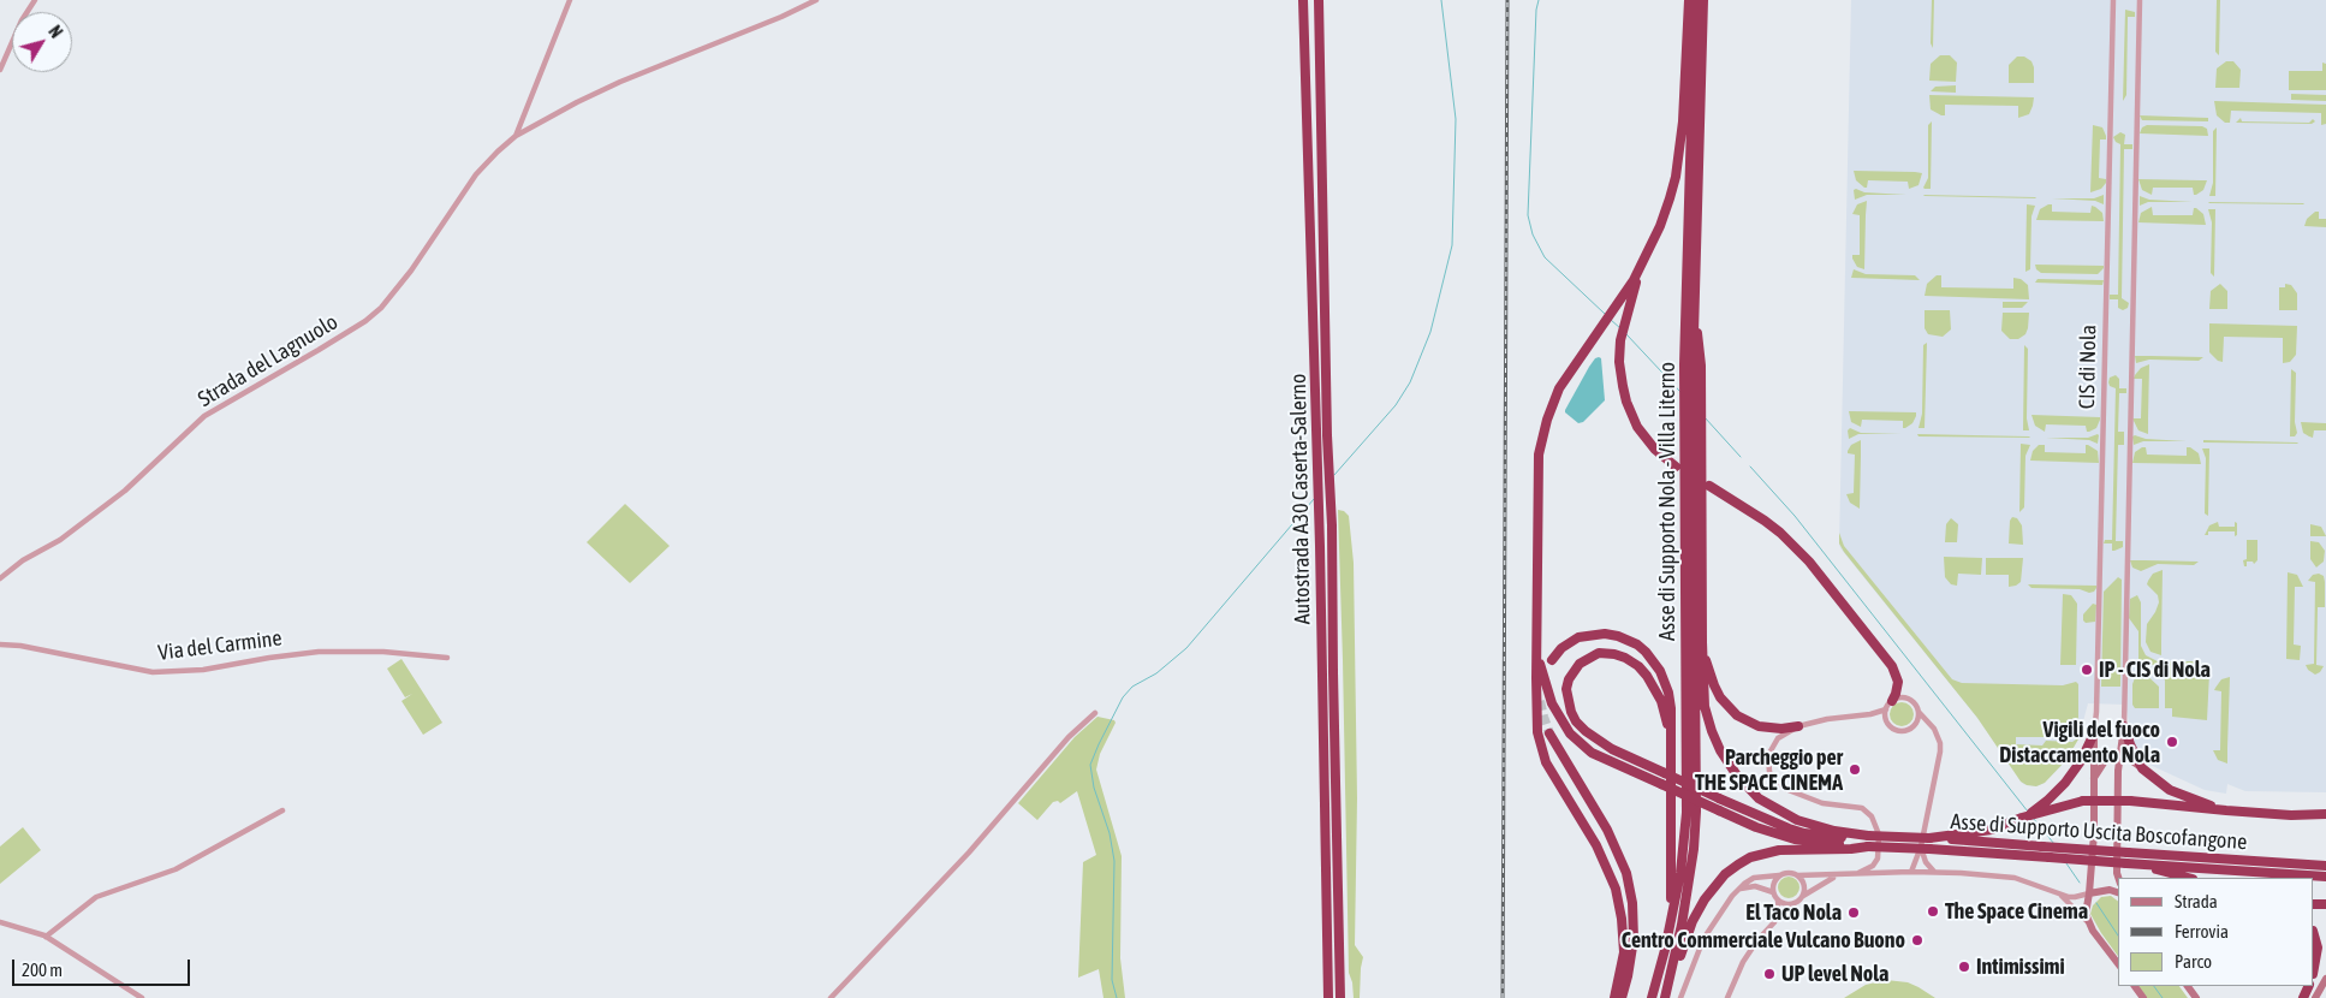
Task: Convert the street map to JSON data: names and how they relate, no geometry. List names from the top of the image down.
{
  "streets": {
    "highway": ["Autostrada A30 Caserta-Salerno", "Asse di Supporto Nola - Villa Literno", "Asse di Supporto Uscita Boscofangone"],
    "street": ["Strada del Lagnuolo", "CIS di Nola", "Via del Carmine"]
  },
  "places": [
    "IP - CIS di Nola",
    "Vigili del fuoco Distaccamento Nola",
    "Parcheggio per THE SPACE CINEMA",
    "The Space Cinema",
    "El Taco Nola",
    "Centro Commerciale Vulcano Buono",
    "Intimissimi",
    "UP level Nola"
  ],
  "legend": ["Strada", "Ferrovia", "Parco"],
  "scale_bar": "200 m",
  "north": "top right"
}
